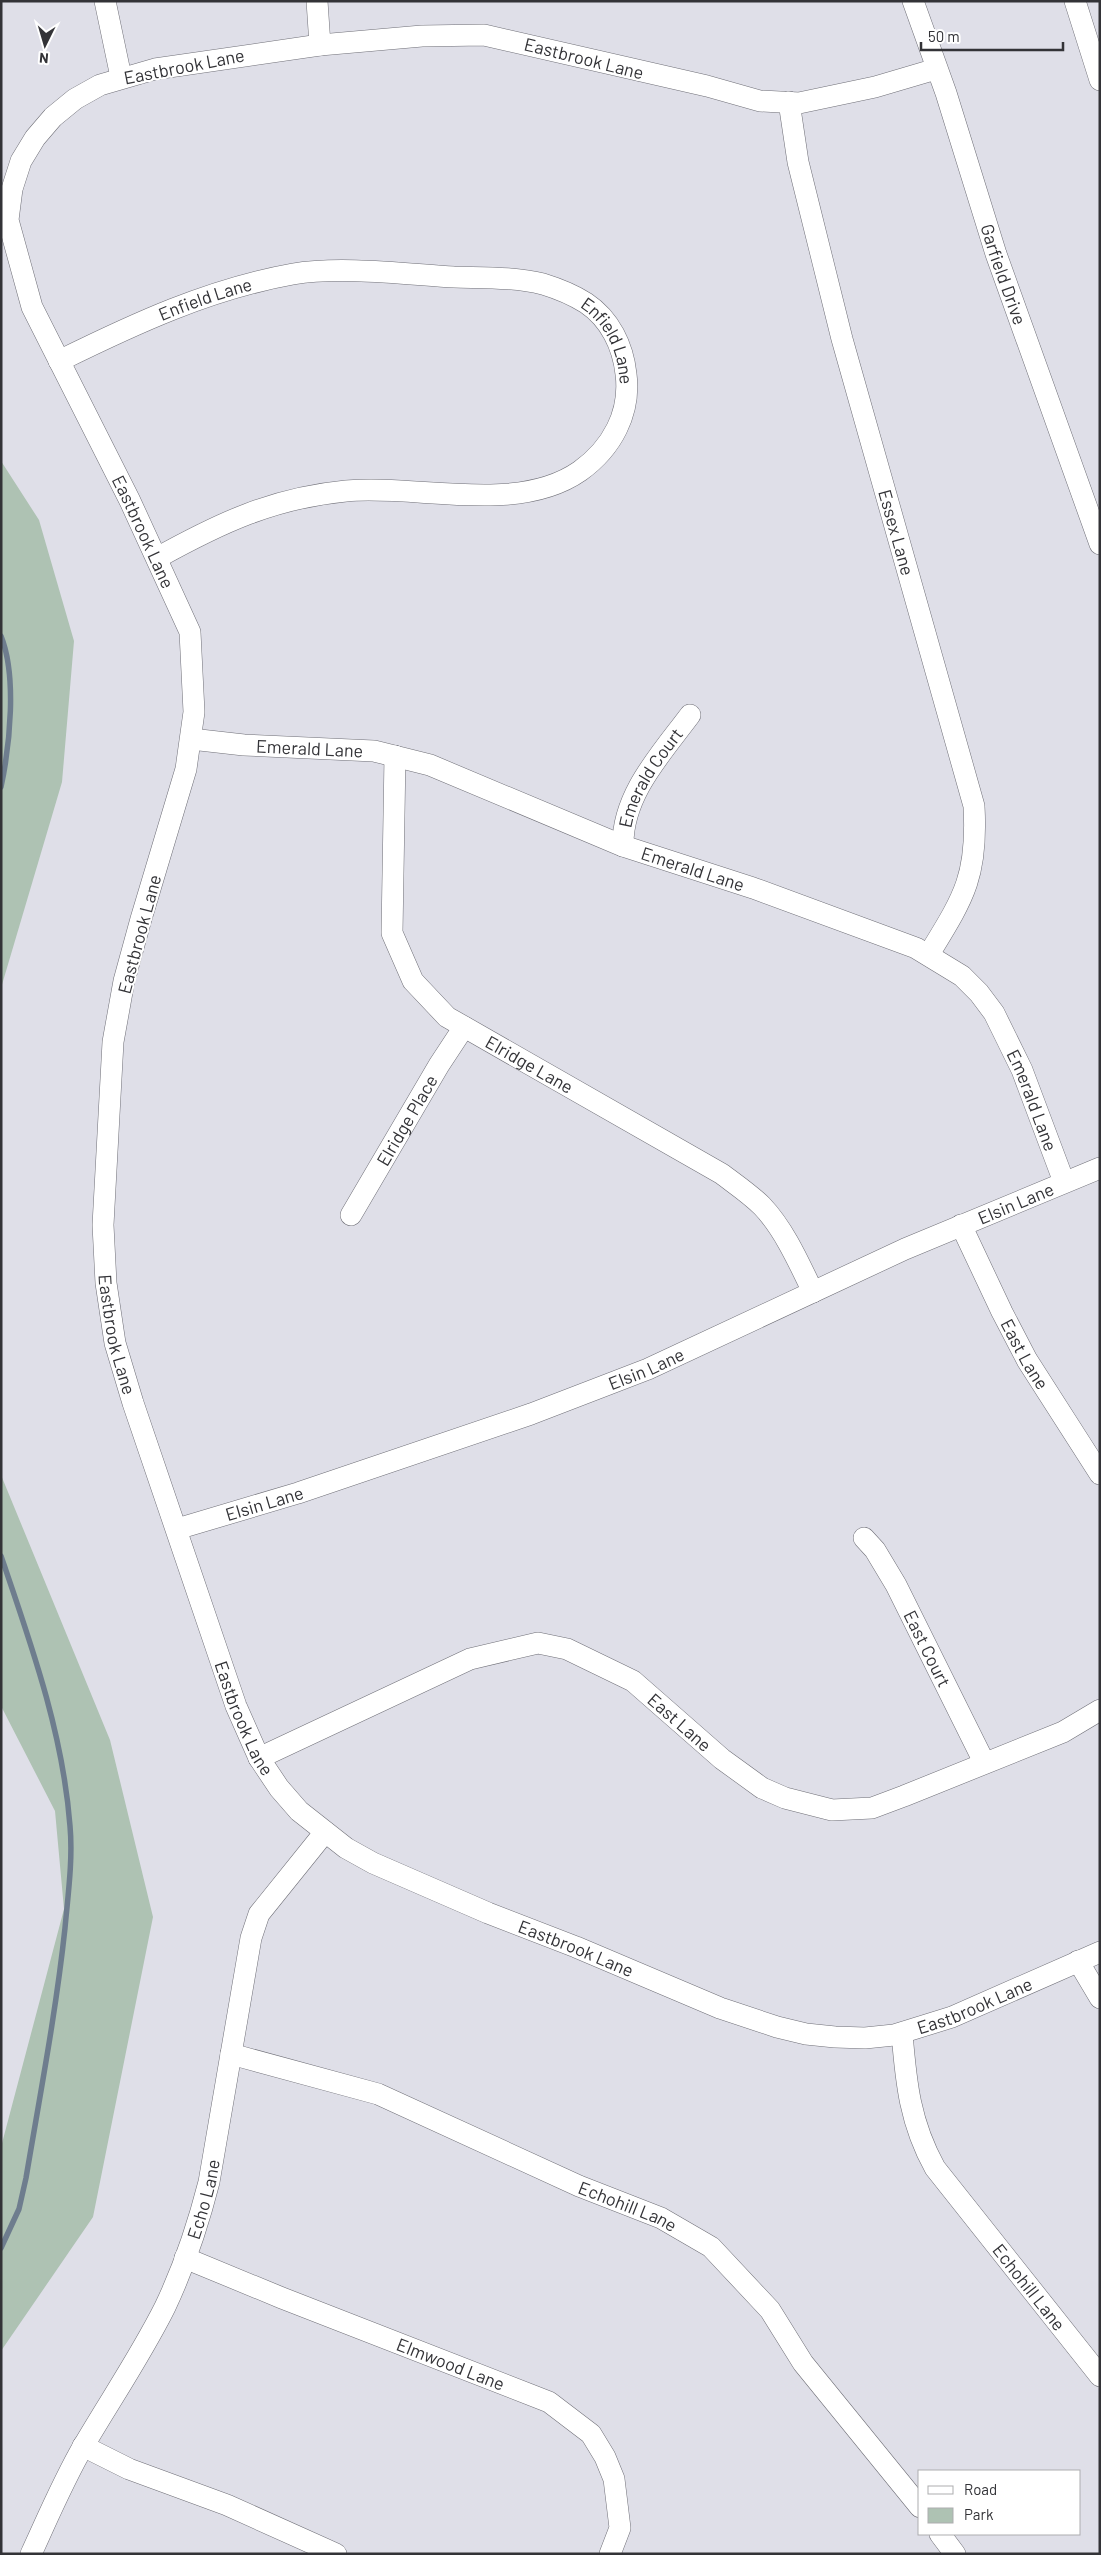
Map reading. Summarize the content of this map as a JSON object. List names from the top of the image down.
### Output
{
  "streets": {
    "street": [
      "Eastbrook Lane",
      "Garfield Drive",
      "Enfield Lane",
      "Essex Lane",
      "Emerald Lane",
      "Emerald Court",
      "Elridge Lane",
      "Elridge Place",
      "Elsin Lane",
      "East Lane",
      "East Court",
      "Echo Lane",
      "Echohill Lane",
      "Elmwood Lane"
    ]
  },
  "crossings": [
    ["Eastbrook Lane", "Garfield Drive"],
    ["Eastbrook Lane", "Enfield Lane"],
    ["Eastbrook Lane", "Essex Lane"],
    ["Eastbrook Lane", "Emerald Lane"],
    ["Eastbrook Lane", "Elsin Lane"],
    ["Eastbrook Lane", "East Lane"],
    ["Eastbrook Lane", "Echo Lane"],
    ["Eastbrook Lane", "Echohill Lane"],
    ["Essex Lane", "Emerald Lane"],
    ["Emerald Lane", "Emerald Court"],
    ["Emerald Lane", "Elridge Lane"],
    ["Emerald Lane", "Elsin Lane"],
    ["Elridge Lane", "Elridge Place"],
    ["Elridge Lane", "Elsin Lane"],
    ["Elsin Lane", "East Lane"],
    ["East Lane", "East Court"],
    ["Echo Lane", "Echohill Lane"],
    ["Echo Lane", "Elmwood Lane"]
  ],
  "legend": ["Road", "Park"],
  "scale_bar": "50 m",
  "north": "bottom"
}
